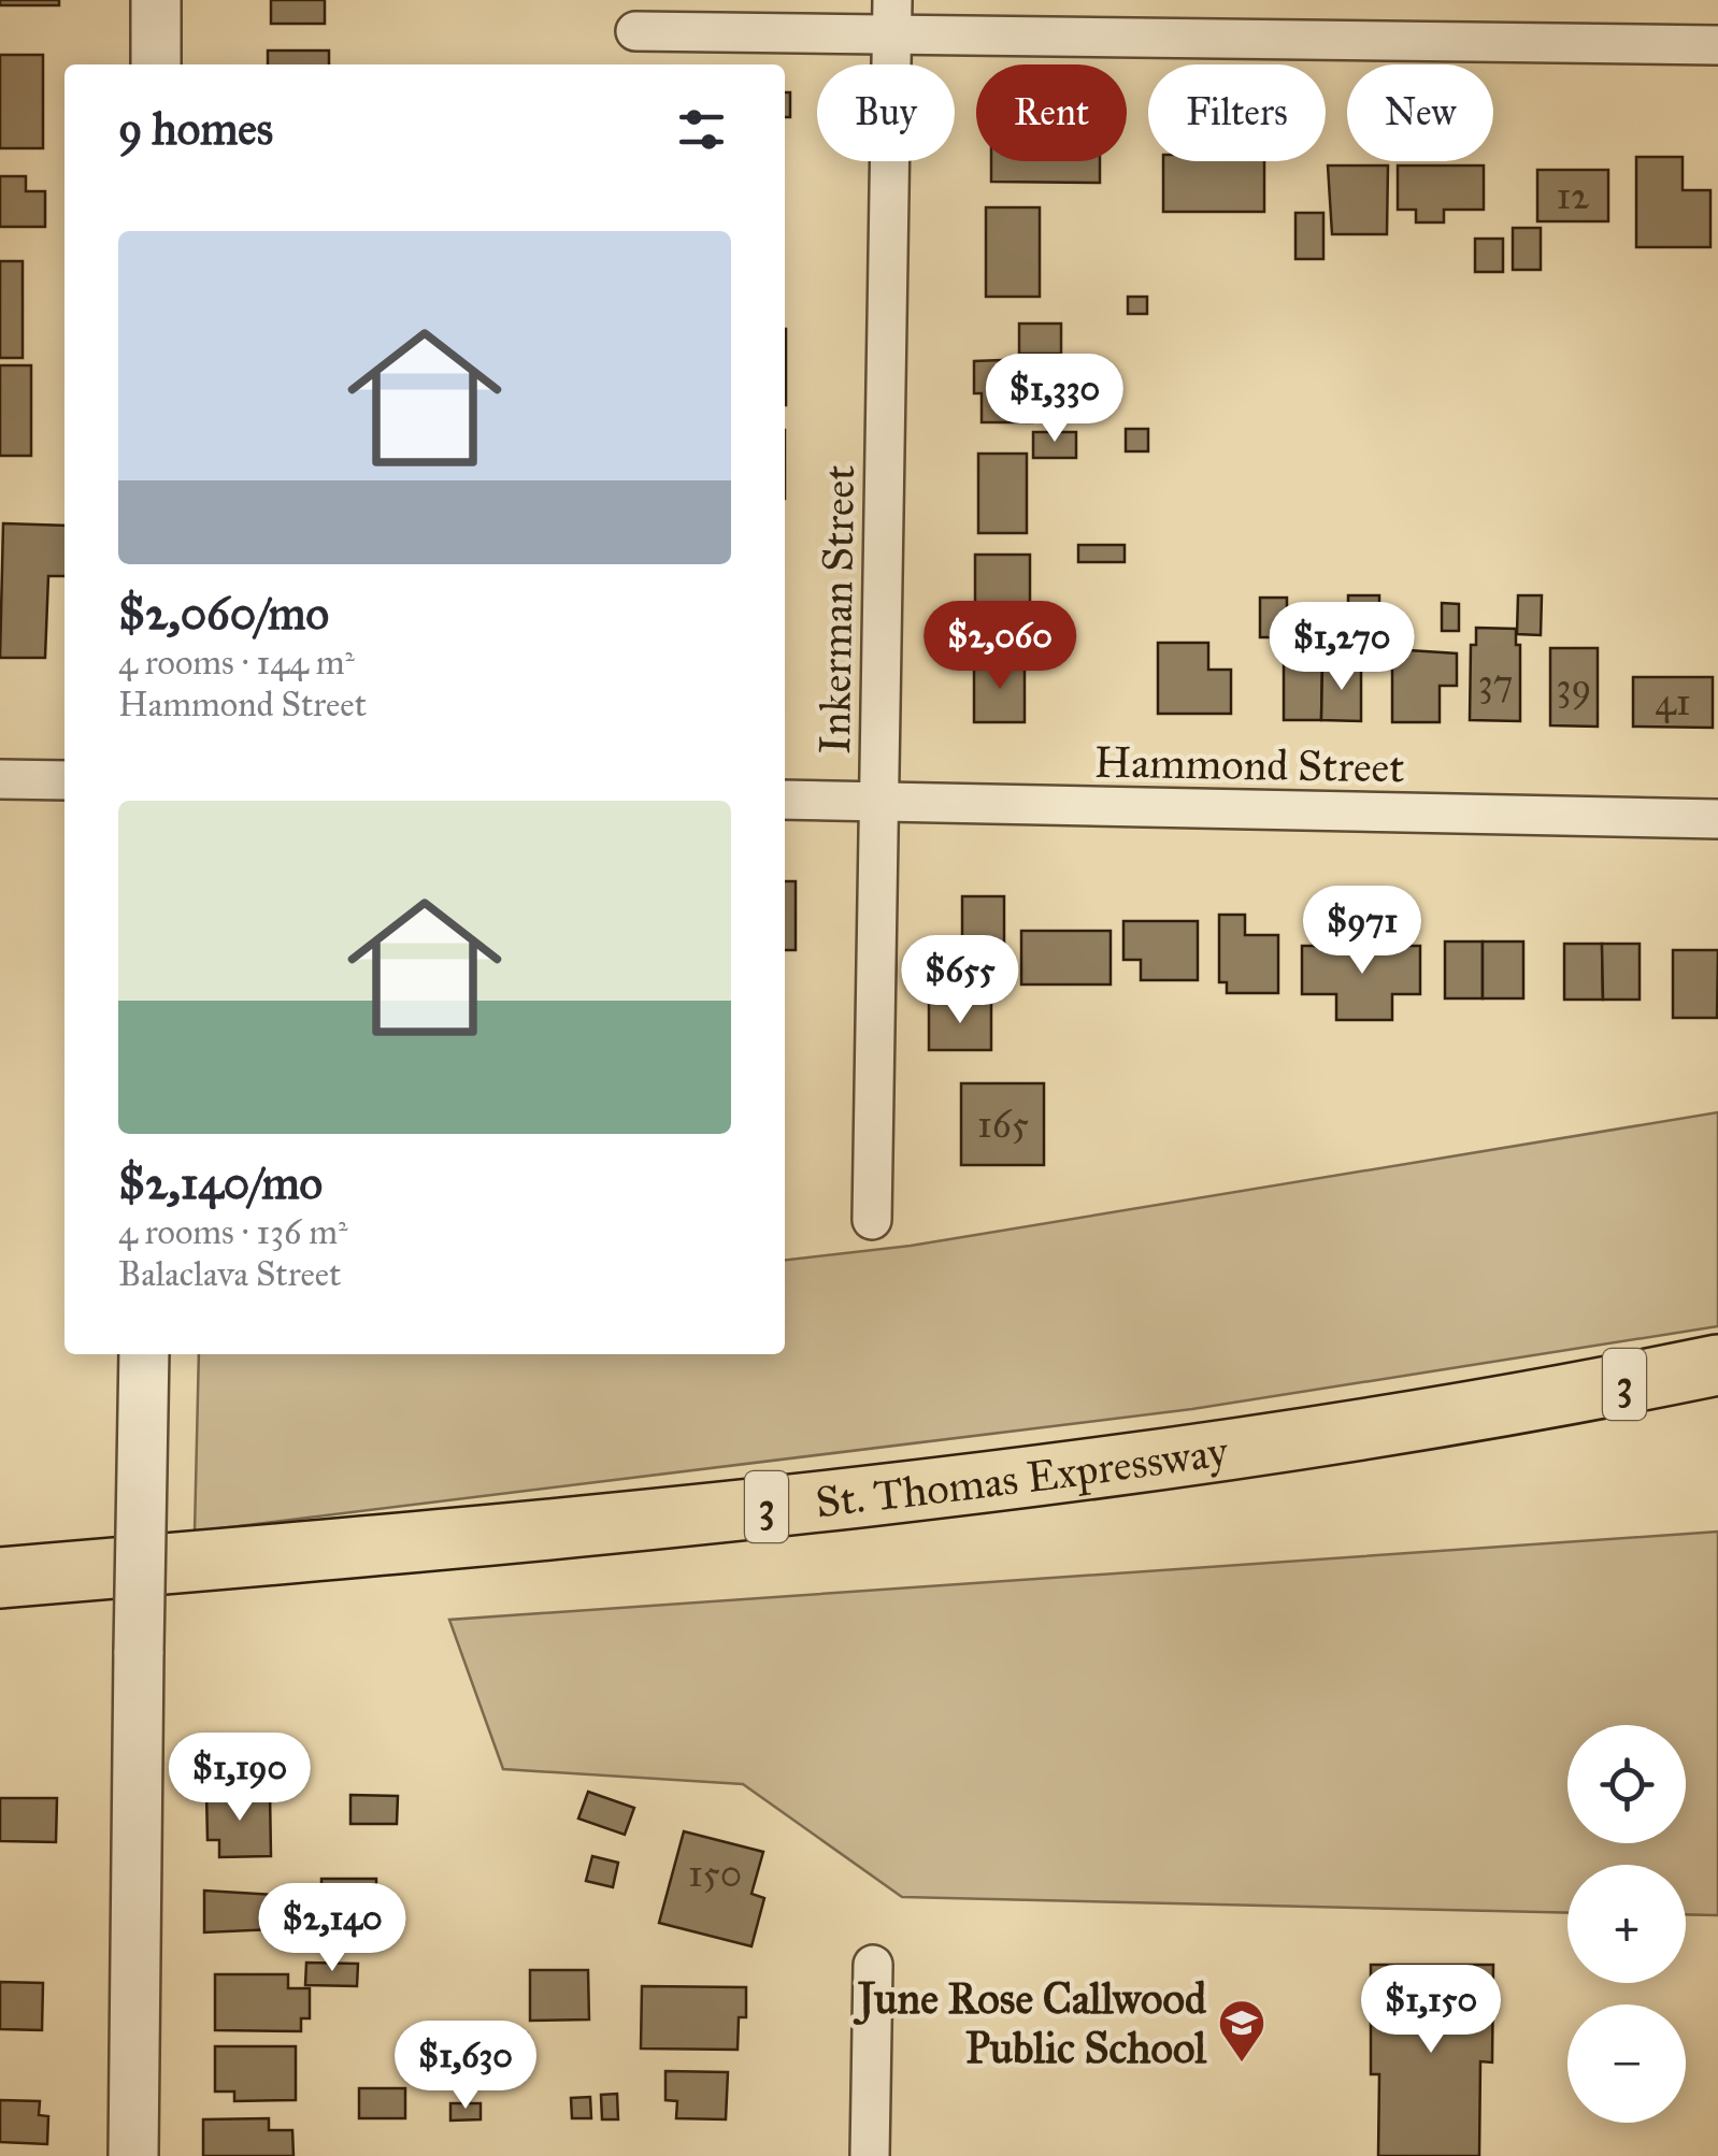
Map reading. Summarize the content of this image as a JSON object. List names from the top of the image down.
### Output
{
  "streets": {
    "highway": ["3", "St. Thomas Expressway"],
    "street": ["Inkerman Street", "Hammond Street"]
  },
  "crossings": [
    ["Inkerman Street", "Hammond Street"]
  ],
  "places": {
    "school or university": ["June Rose Callwood Public School"]
  },
  "house_numbers": [
    "12",
    "37",
    "39",
    "41",
    "165",
    "150"
  ],
  "page": {
    "chip": [
      "Buy",
      "Rent",
      "Filters",
      "New"
    ],
    "heading": "9 homes",
    "list": [
      {
        "name": "$2,060/mo",
        "note": "4 rooms · 144 m² · Hammond Street"
      },
      {
        "name": "$2,140/mo",
        "note": "4 rooms · 136 m² · Balaclava Street"
      }
    ],
    "price": [
      "$1,330",
      "$2,060",
      "$1,270",
      "$971",
      "$655",
      "$1,190",
      "$2,140",
      "$1,150",
      "$1,630"
    ],
    "map_buttons": ["+", "−"]
  }
}
